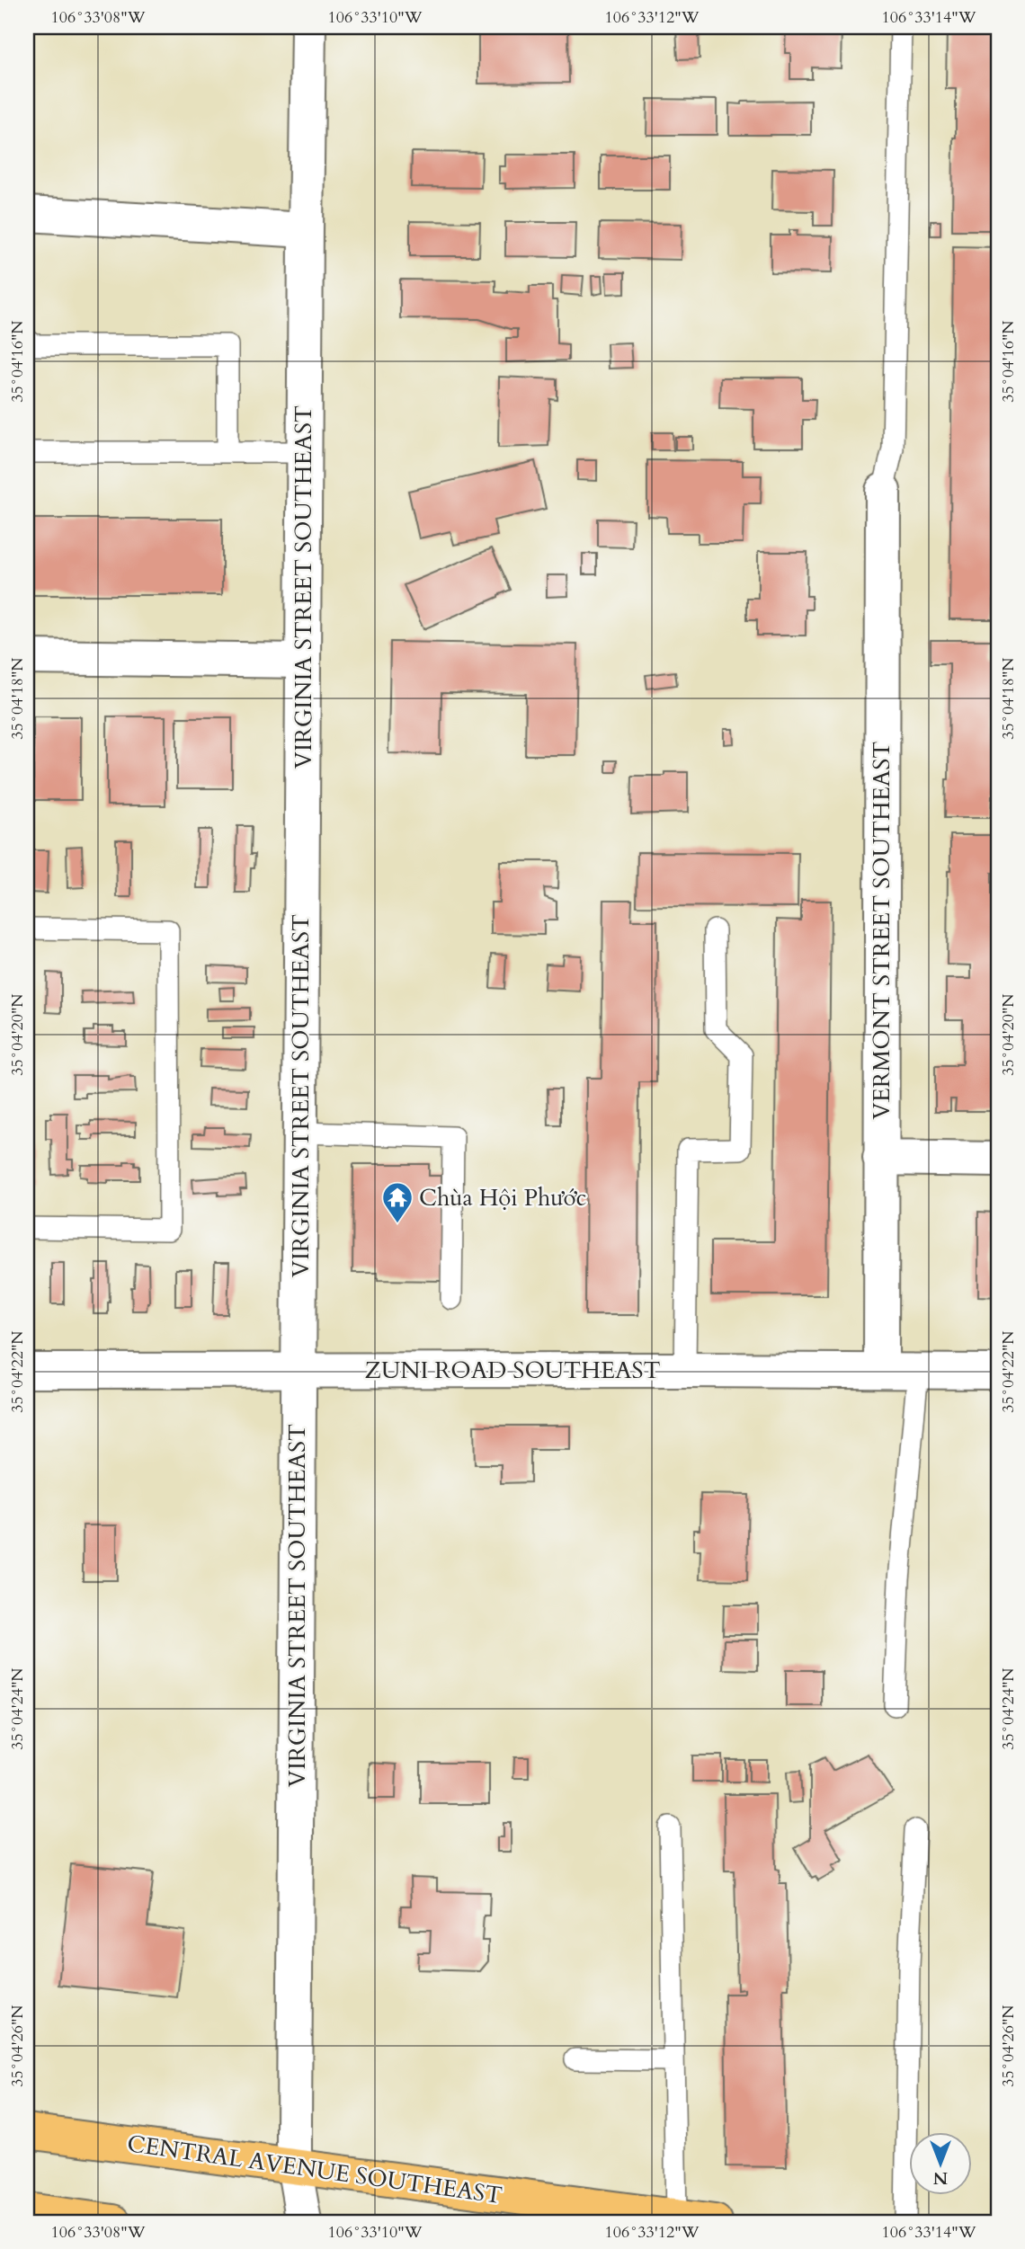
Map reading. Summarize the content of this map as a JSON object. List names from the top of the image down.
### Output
{
  "streets": {
    "main road": ["CENTRAL AVENUE SOUTHEAST"],
    "street": ["VIRGINIA STREET SOUTHEAST", "VERMONT STREET SOUTHEAST", "ZUNI ROAD SOUTHEAST"]
  },
  "crossings": [
    ["VIRGINIA STREET SOUTHEAST", "ZUNI ROAD SOUTHEAST"],
    ["VIRGINIA STREET SOUTHEAST", "CENTRAL AVENUE SOUTHEAST"],
    ["VERMONT STREET SOUTHEAST", "ZUNI ROAD SOUTHEAST"]
  ],
  "places": {
    "temple": ["Chùa Hội Phước"]
  },
  "north": "bottom",
  "coordinates": [
    "106°33'08\"W",
    "106°33'10\"W",
    "106°33'12\"W",
    "106°33'14\"W",
    "35°04'16\"N",
    "35°04'18\"N",
    "35°04'20\"N",
    "35°04'22\"N",
    "35°04'24\"N",
    "35°04'26\"N"
  ]
}
